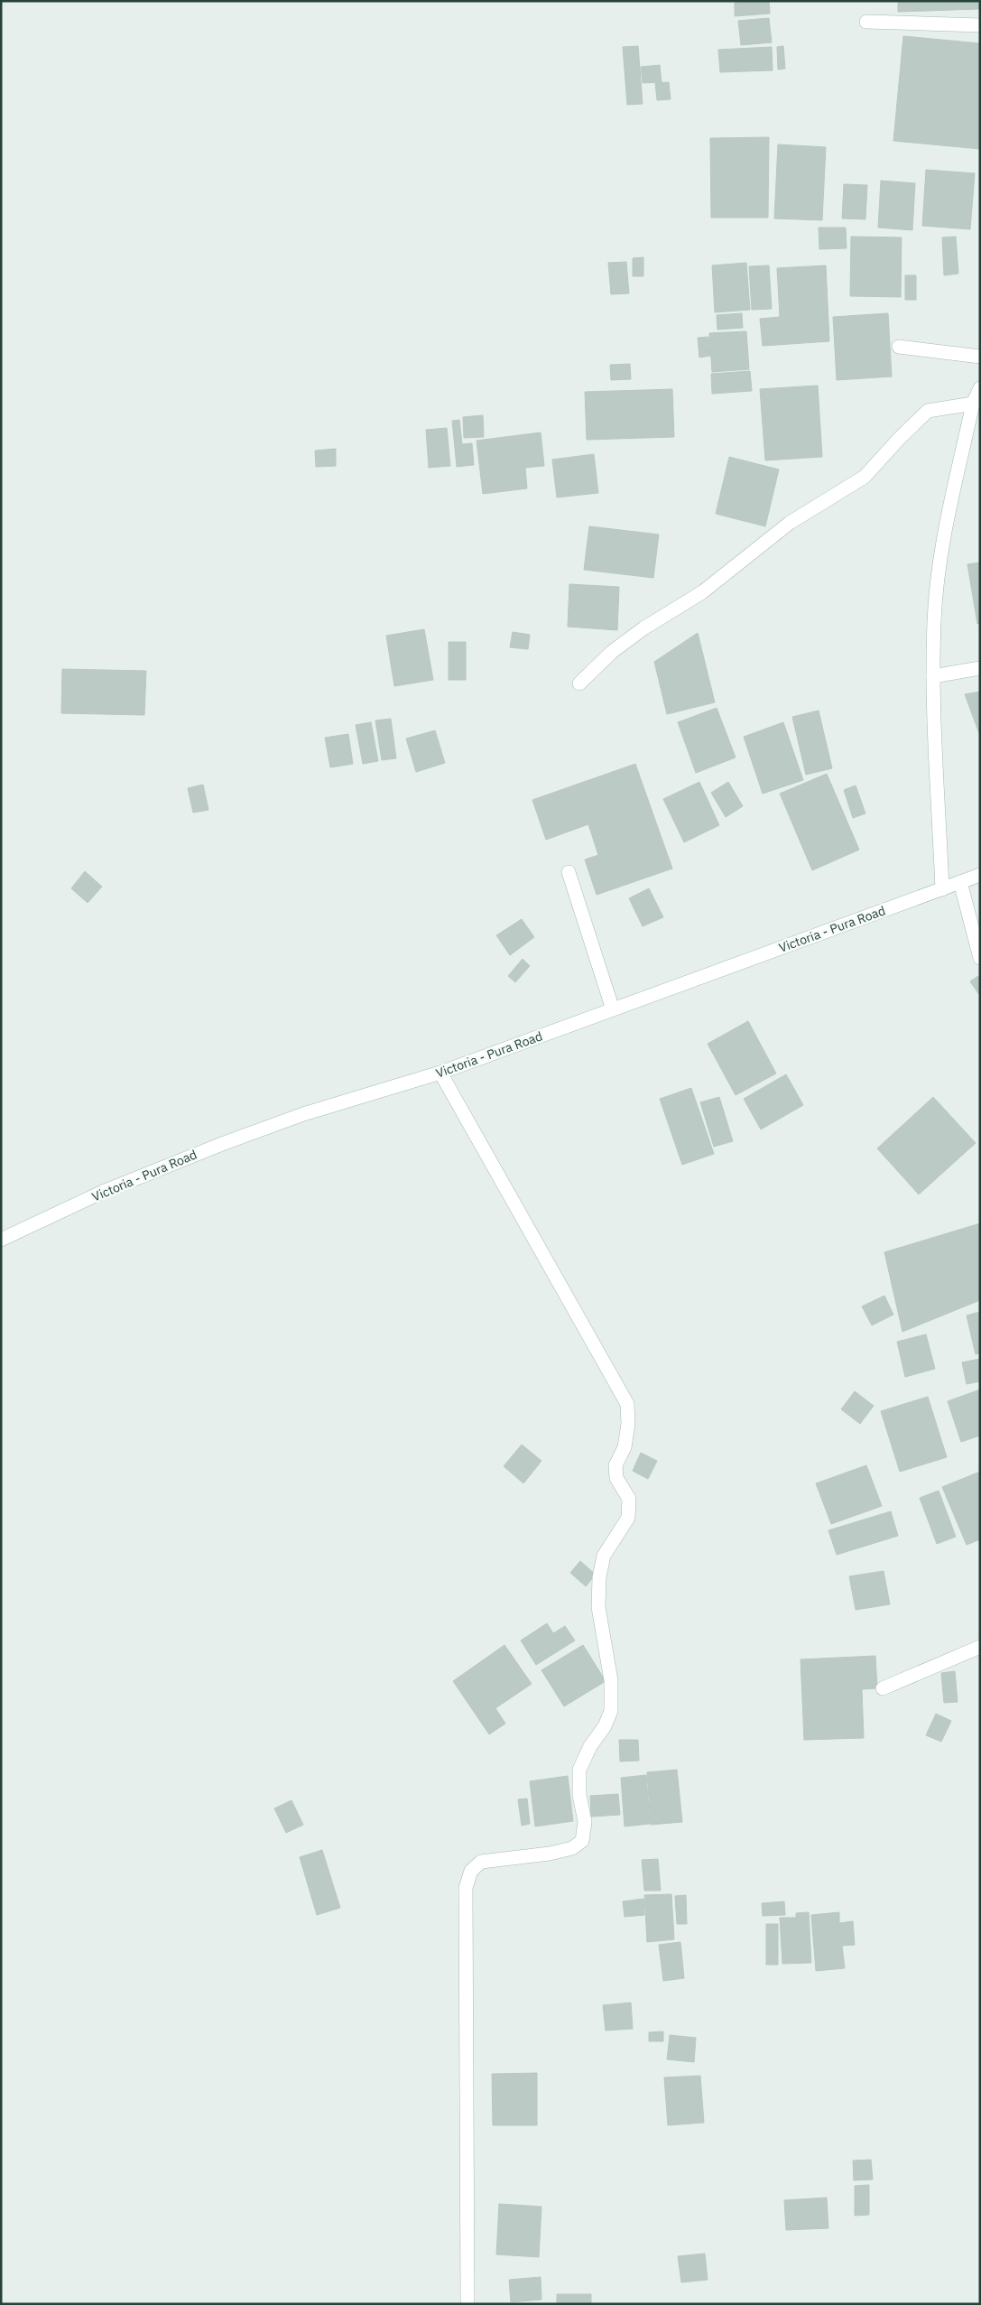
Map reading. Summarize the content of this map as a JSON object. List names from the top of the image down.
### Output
{
  "streets": {
    "street": ["Victoria - Pura Road"]
  }
}
